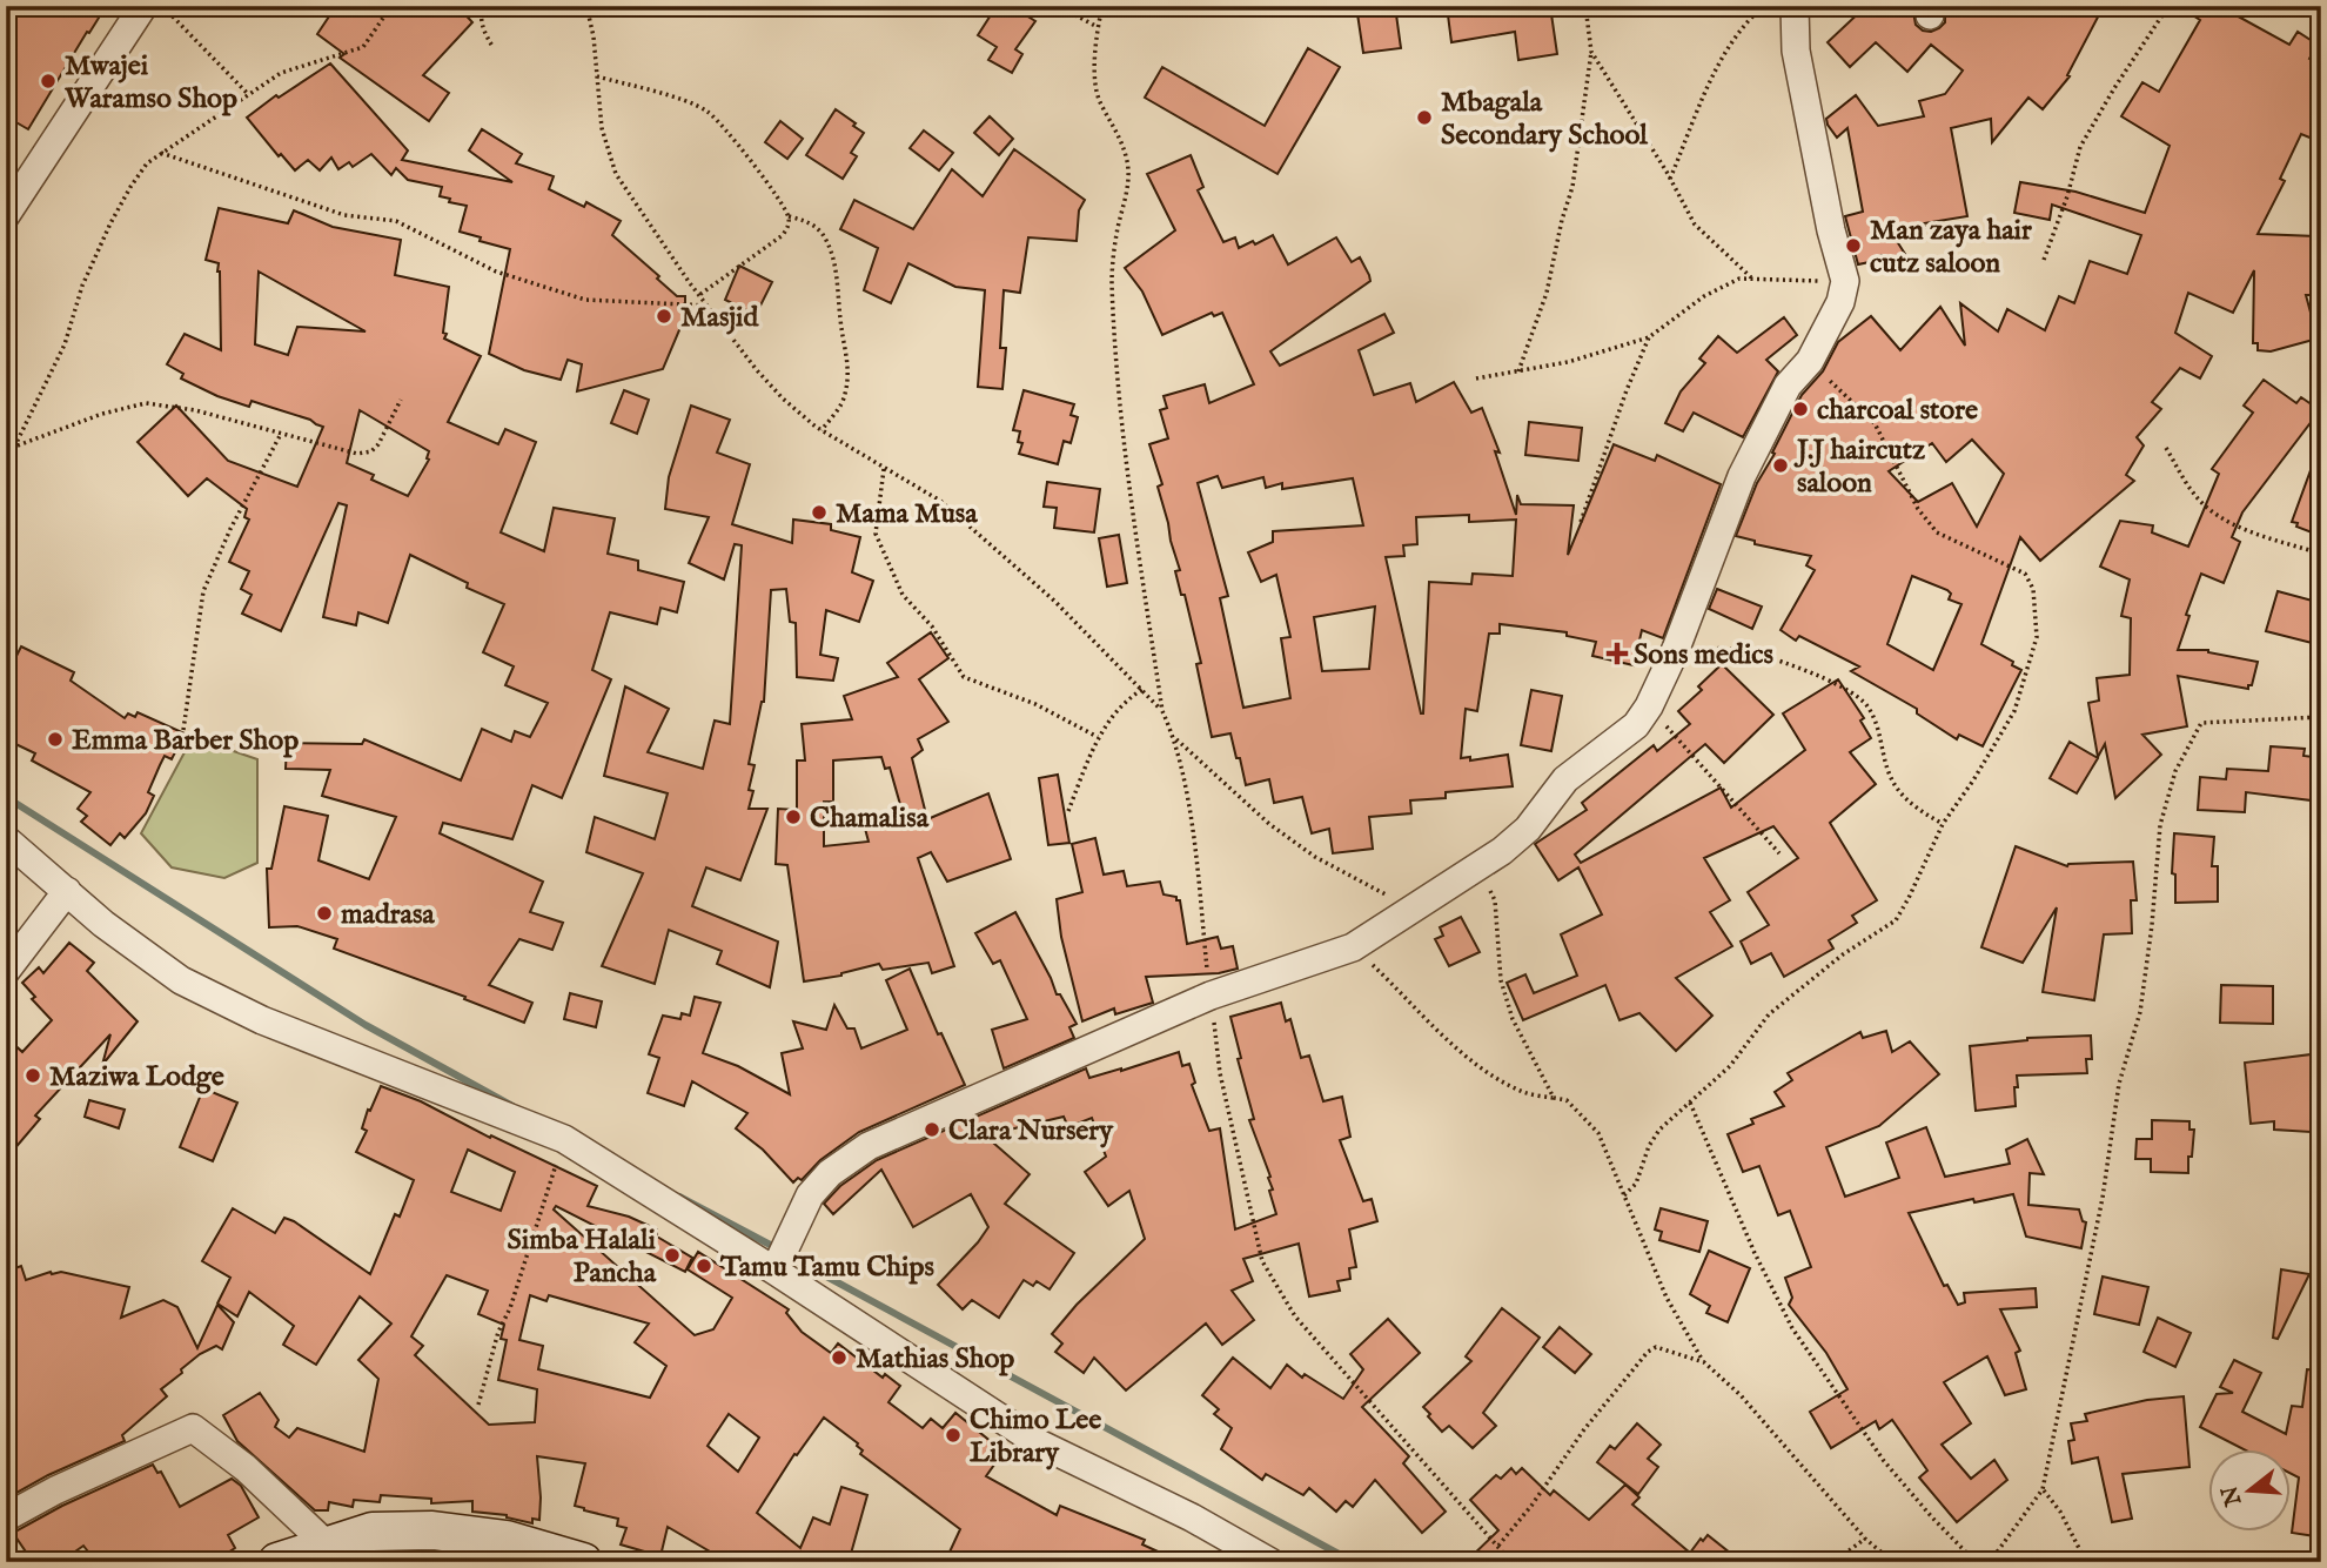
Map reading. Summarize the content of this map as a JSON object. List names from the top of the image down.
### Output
{
  "places": {
    "other": [
      "Mwajei Waramso Shop",
      "Mbagala Secondary School",
      "Man zaya hair cutz saloon",
      "Masjid",
      "charcoal store",
      "J.J haircutz saloon",
      "Mama Musa",
      "Emma Barber Shop",
      "Chamalisa",
      "madrasa",
      "Maziwa Lodge",
      "Clara Nursery",
      "Simba Halali Pancha",
      "Tamu Tamu Chips",
      "Mathias Shop",
      "Chimo Lee Library"
    ],
    "health": ["Sons medics"]
  },
  "north": "left"
}
